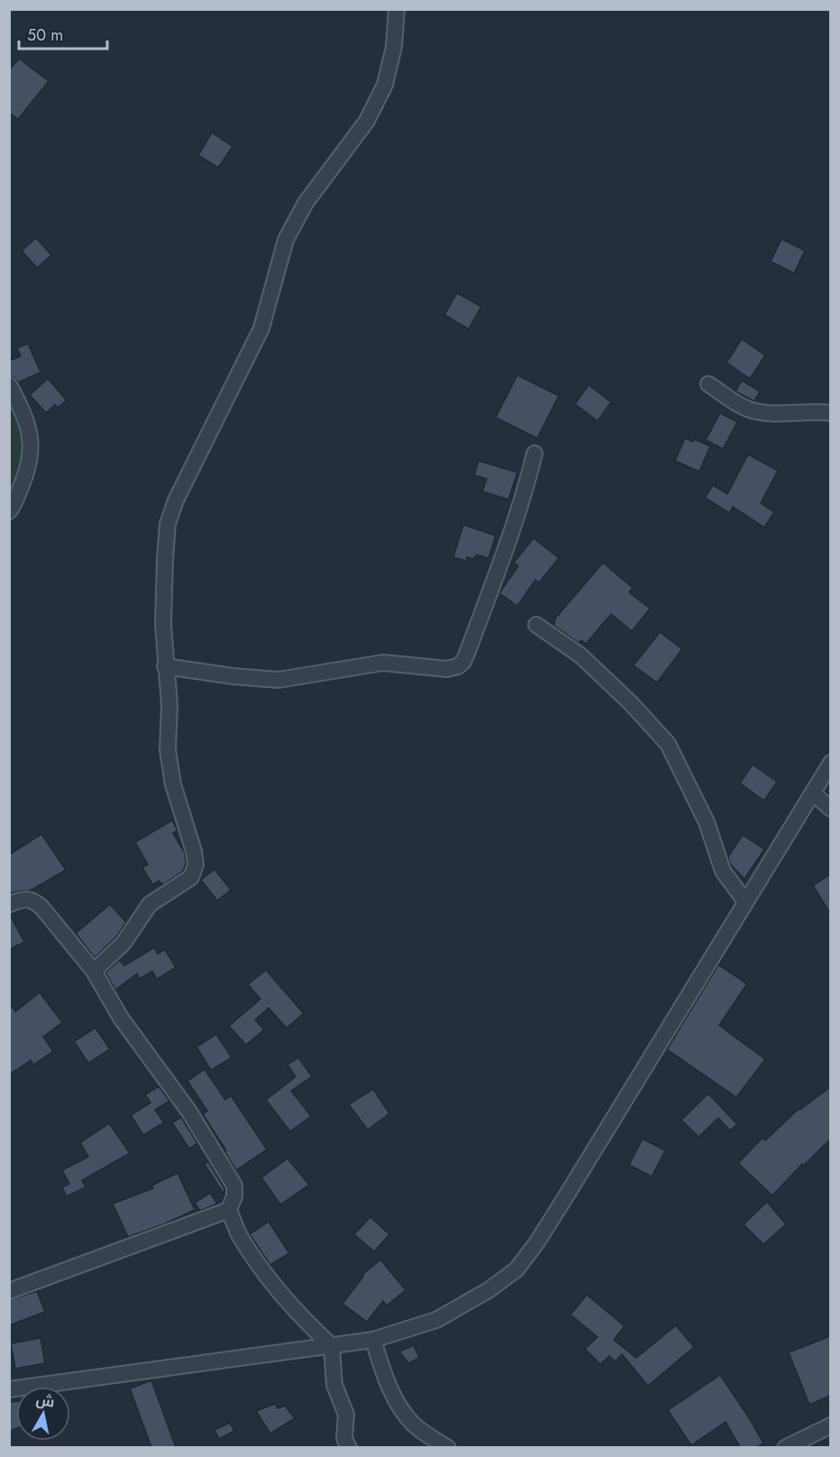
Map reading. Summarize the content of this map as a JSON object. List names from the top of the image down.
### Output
{
  "scale_bar": "50 m",
  "north": "top"
}
